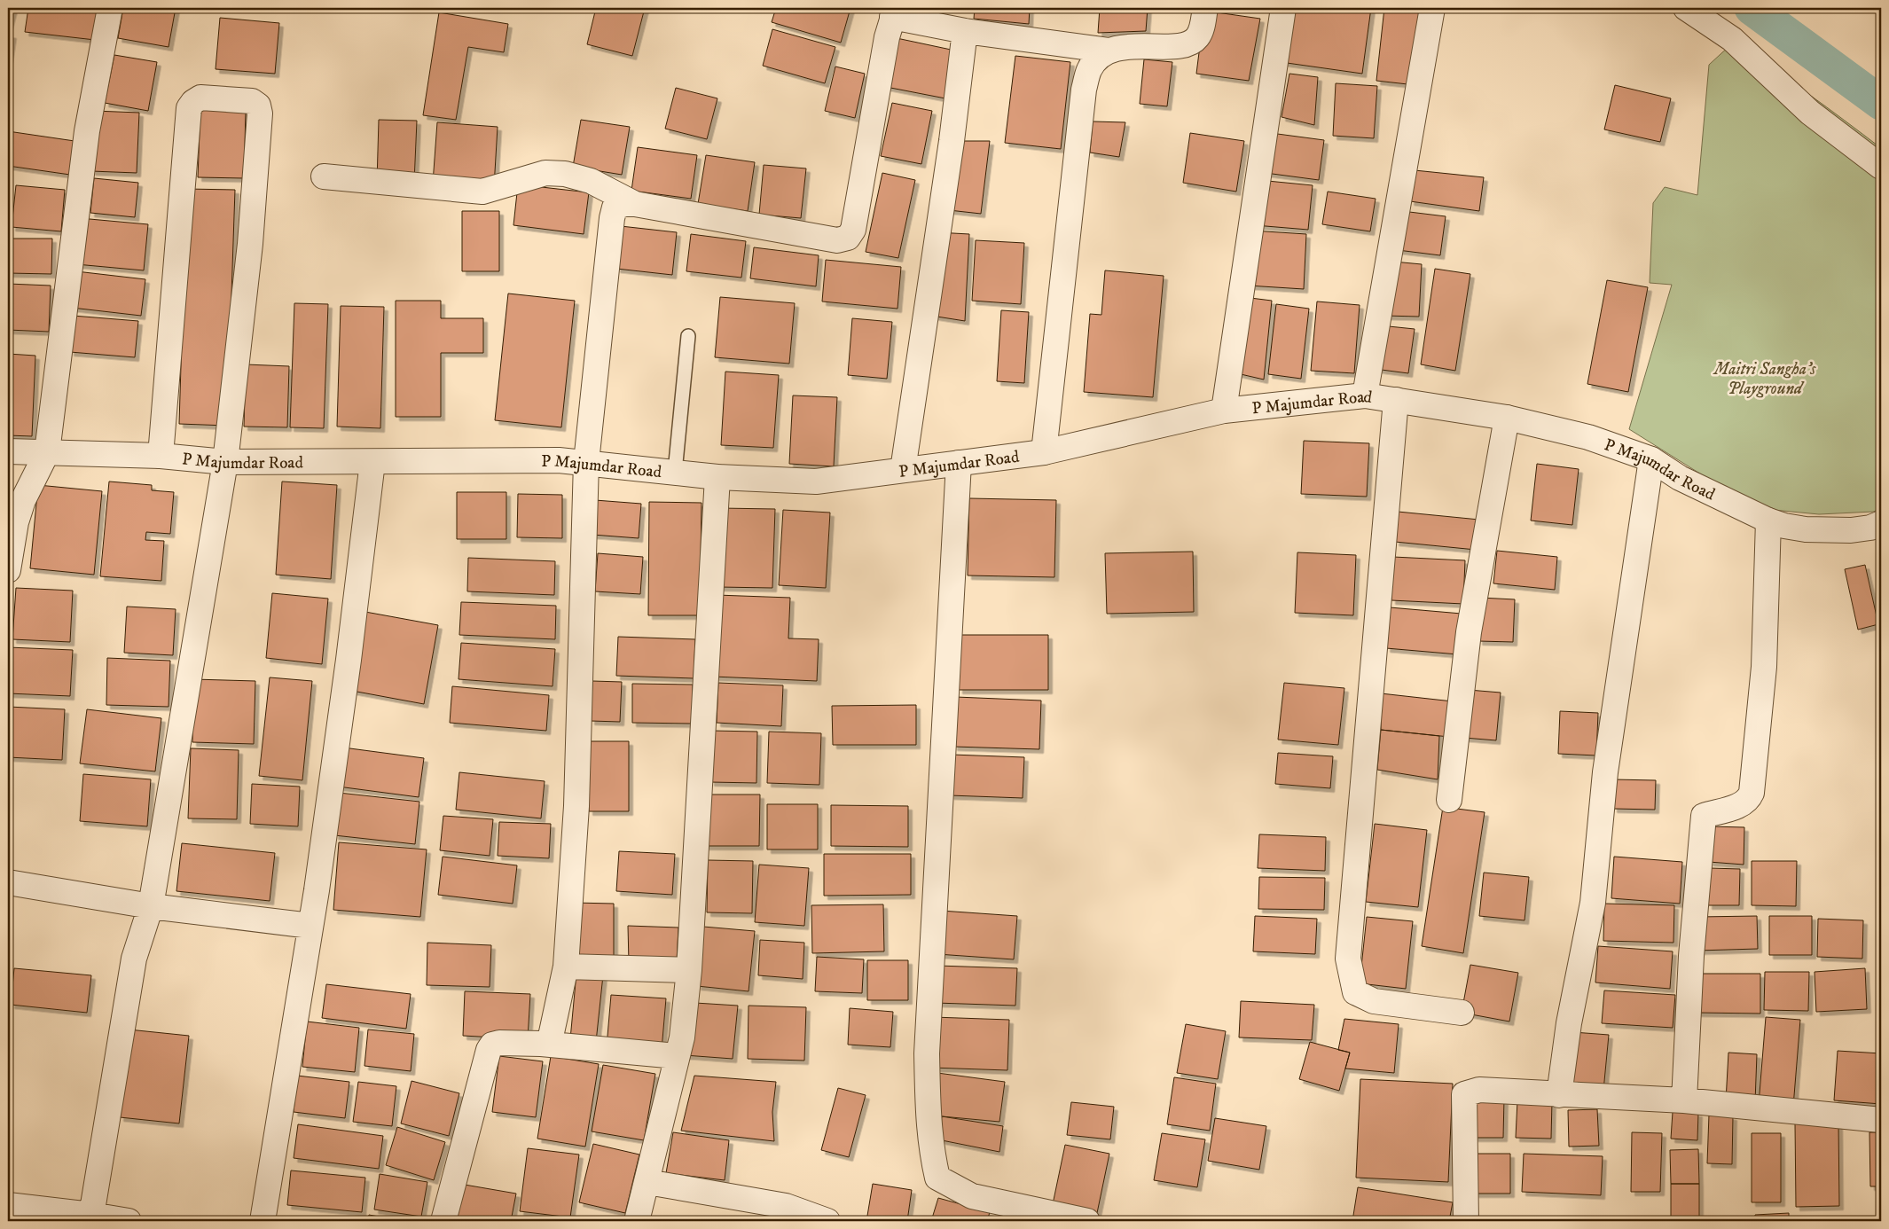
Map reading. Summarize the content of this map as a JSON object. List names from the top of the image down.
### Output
{
  "streets": {
    "street": ["P Majumdar Road"]
  },
  "parks": ["Maitri Sangha's Playground"]
}
